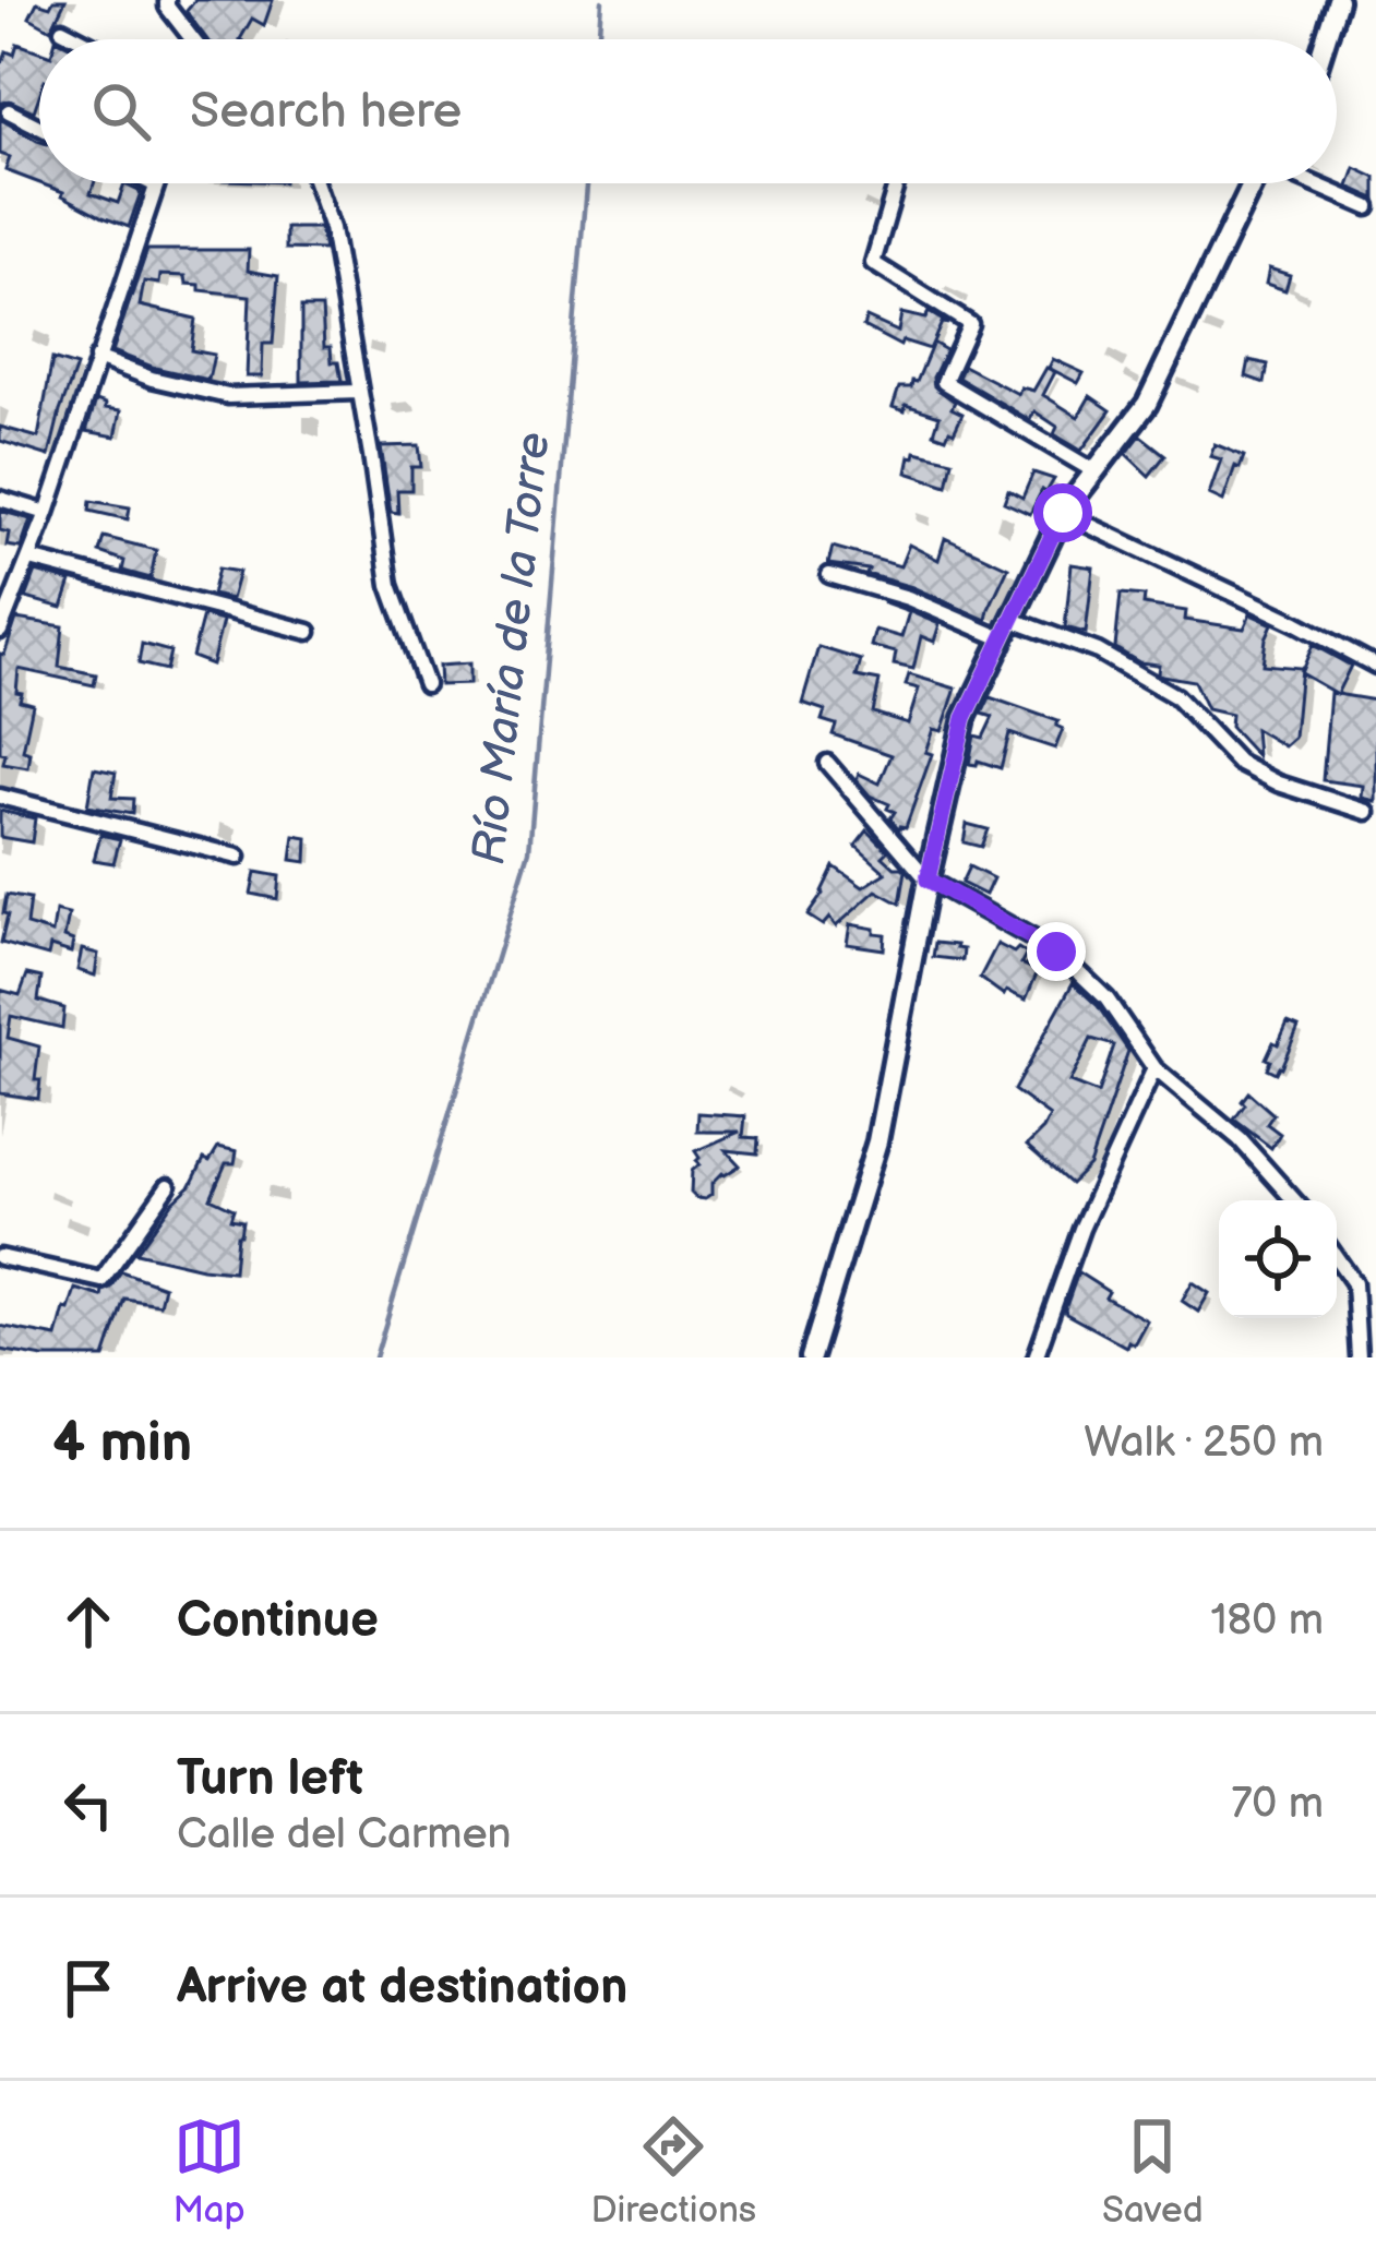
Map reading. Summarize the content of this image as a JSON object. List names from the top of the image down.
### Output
{
  "water": ["Río María de la Torre"],
  "page": {
    "search": "Search here",
    "heading": ["4 min", "Walk · 250 m"],
    "list": [
      ["Continue", "180 m"],
      ["Turn left", "Calle del Carmen", "70 m"],
      "Arrive at destination"
    ],
    "nav": ["Map", "Directions", "Saved"]
  }
}
